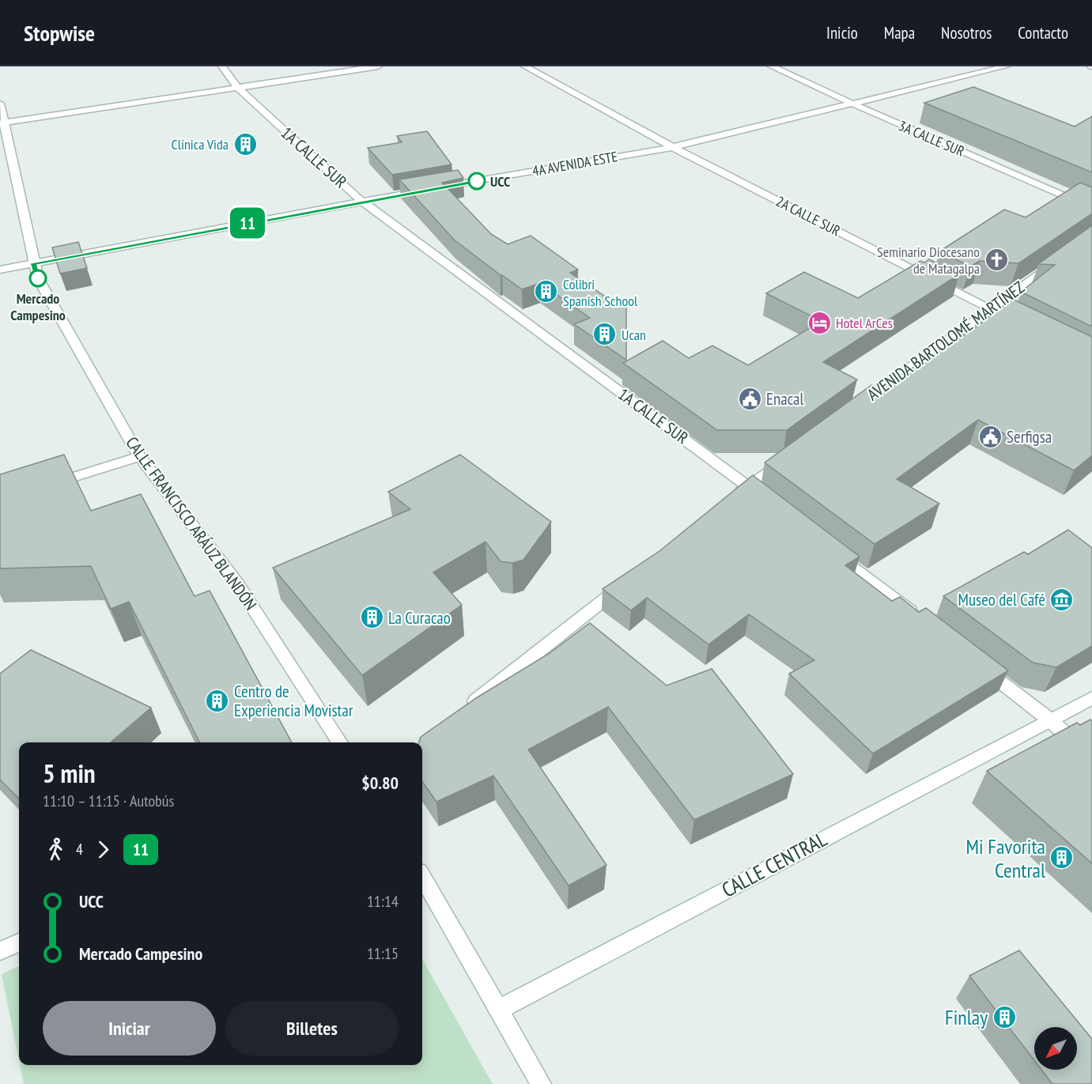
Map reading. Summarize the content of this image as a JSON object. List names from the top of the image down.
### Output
{
  "streets": {
    "street": [
      "3A CALLE SUR",
      "1A CALLE SUR",
      "4A AVENIDA ESTE",
      "2A CALLE SUR",
      "AVENIDA BARTOLOMÉ MARTÍNEZ",
      "CALLE FRANCISCO ARÁUZ BLANDÓN",
      "CALLE CENTRAL"
    ]
  },
  "crossings": [
    ["3A CALLE SUR", "4A AVENIDA ESTE"],
    ["1A CALLE SUR", "4A AVENIDA ESTE"],
    ["4A AVENIDA ESTE", "2A CALLE SUR"],
    ["4A AVENIDA ESTE", "CALLE FRANCISCO ARÁUZ BLANDÓN"],
    ["2A CALLE SUR", "AVENIDA BARTOLOMÉ MARTÍNEZ"]
  ],
  "places": {
    "building": [
      "Clínica Vida",
      "Colibri Spanish School",
      "Ucan",
      "La Curacao",
      "Centro de Experiencia Movistar",
      "Mi Favorita Central",
      "Finlay"
    ],
    "other": ["UCC", "Mercado Campesino"],
    "church": ["Seminario Diocesano de Matagalpa"],
    "hotel": ["Hotel ArCes"],
    "public building": ["Enacal", "Serfigsa"],
    "museum": ["Museo del Café"]
  },
  "lines": ["bus line 11"],
  "north": "bottom left",
  "page": {
    "header": "Stopwise",
    "nav": [
      "Inicio",
      "Mapa",
      "Nosotros",
      "Contacto"
    ],
    "on_map": "11",
    "heading": ["5 min", "11:10 – 11:15 · Autobús", "$0.80"],
    "legs": ["4", "11"],
    "list": [
      {
        "name": "UCC",
        "value": "11:14"
      },
      {
        "name": "Mercado Campesino",
        "value": "11:15"
      }
    ],
    "buttons": ["Iniciar", "Billetes"]
  }
}
